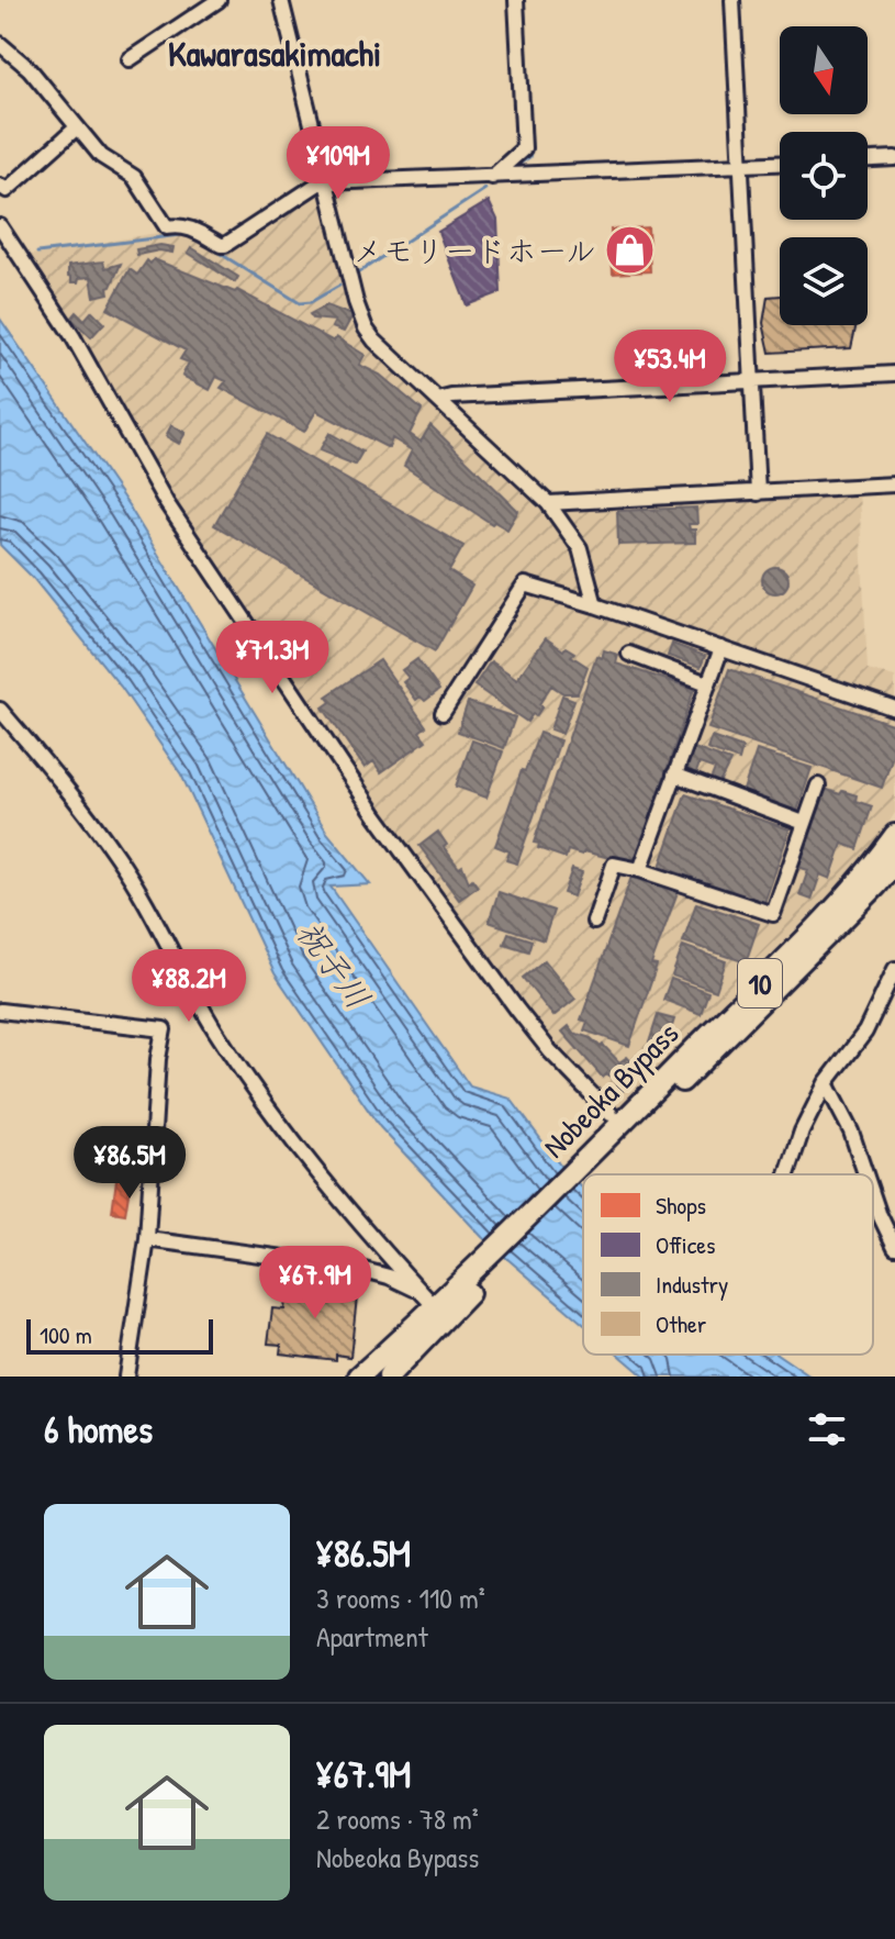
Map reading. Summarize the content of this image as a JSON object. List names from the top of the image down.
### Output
{
  "streets": {
    "highway": ["10", "Nobeoka Bypass"]
  },
  "districts": ["Kawarasakimachi"],
  "water": ["祝子川"],
  "places": {
    "shop": ["メモリードホール"]
  },
  "legend": [
    "Shops",
    "Offices",
    "Industry",
    "Other"
  ],
  "scale_bar": "100 m",
  "north": "bottom",
  "page": {
    "price": [
      "¥109M",
      "¥53.4M",
      "¥71.3M",
      "¥88.2M",
      "¥86.5M",
      "¥67.9M"
    ],
    "scale": "100 m",
    "heading": "6 homes",
    "list": [
      {
        "name": "¥86.5M",
        "note": "3 rooms · 110 m² · Apartment"
      },
      {
        "name": "¥67.9M",
        "note": "2 rooms · 78 m² · Nobeoka Bypass"
      }
    ]
  }
}
